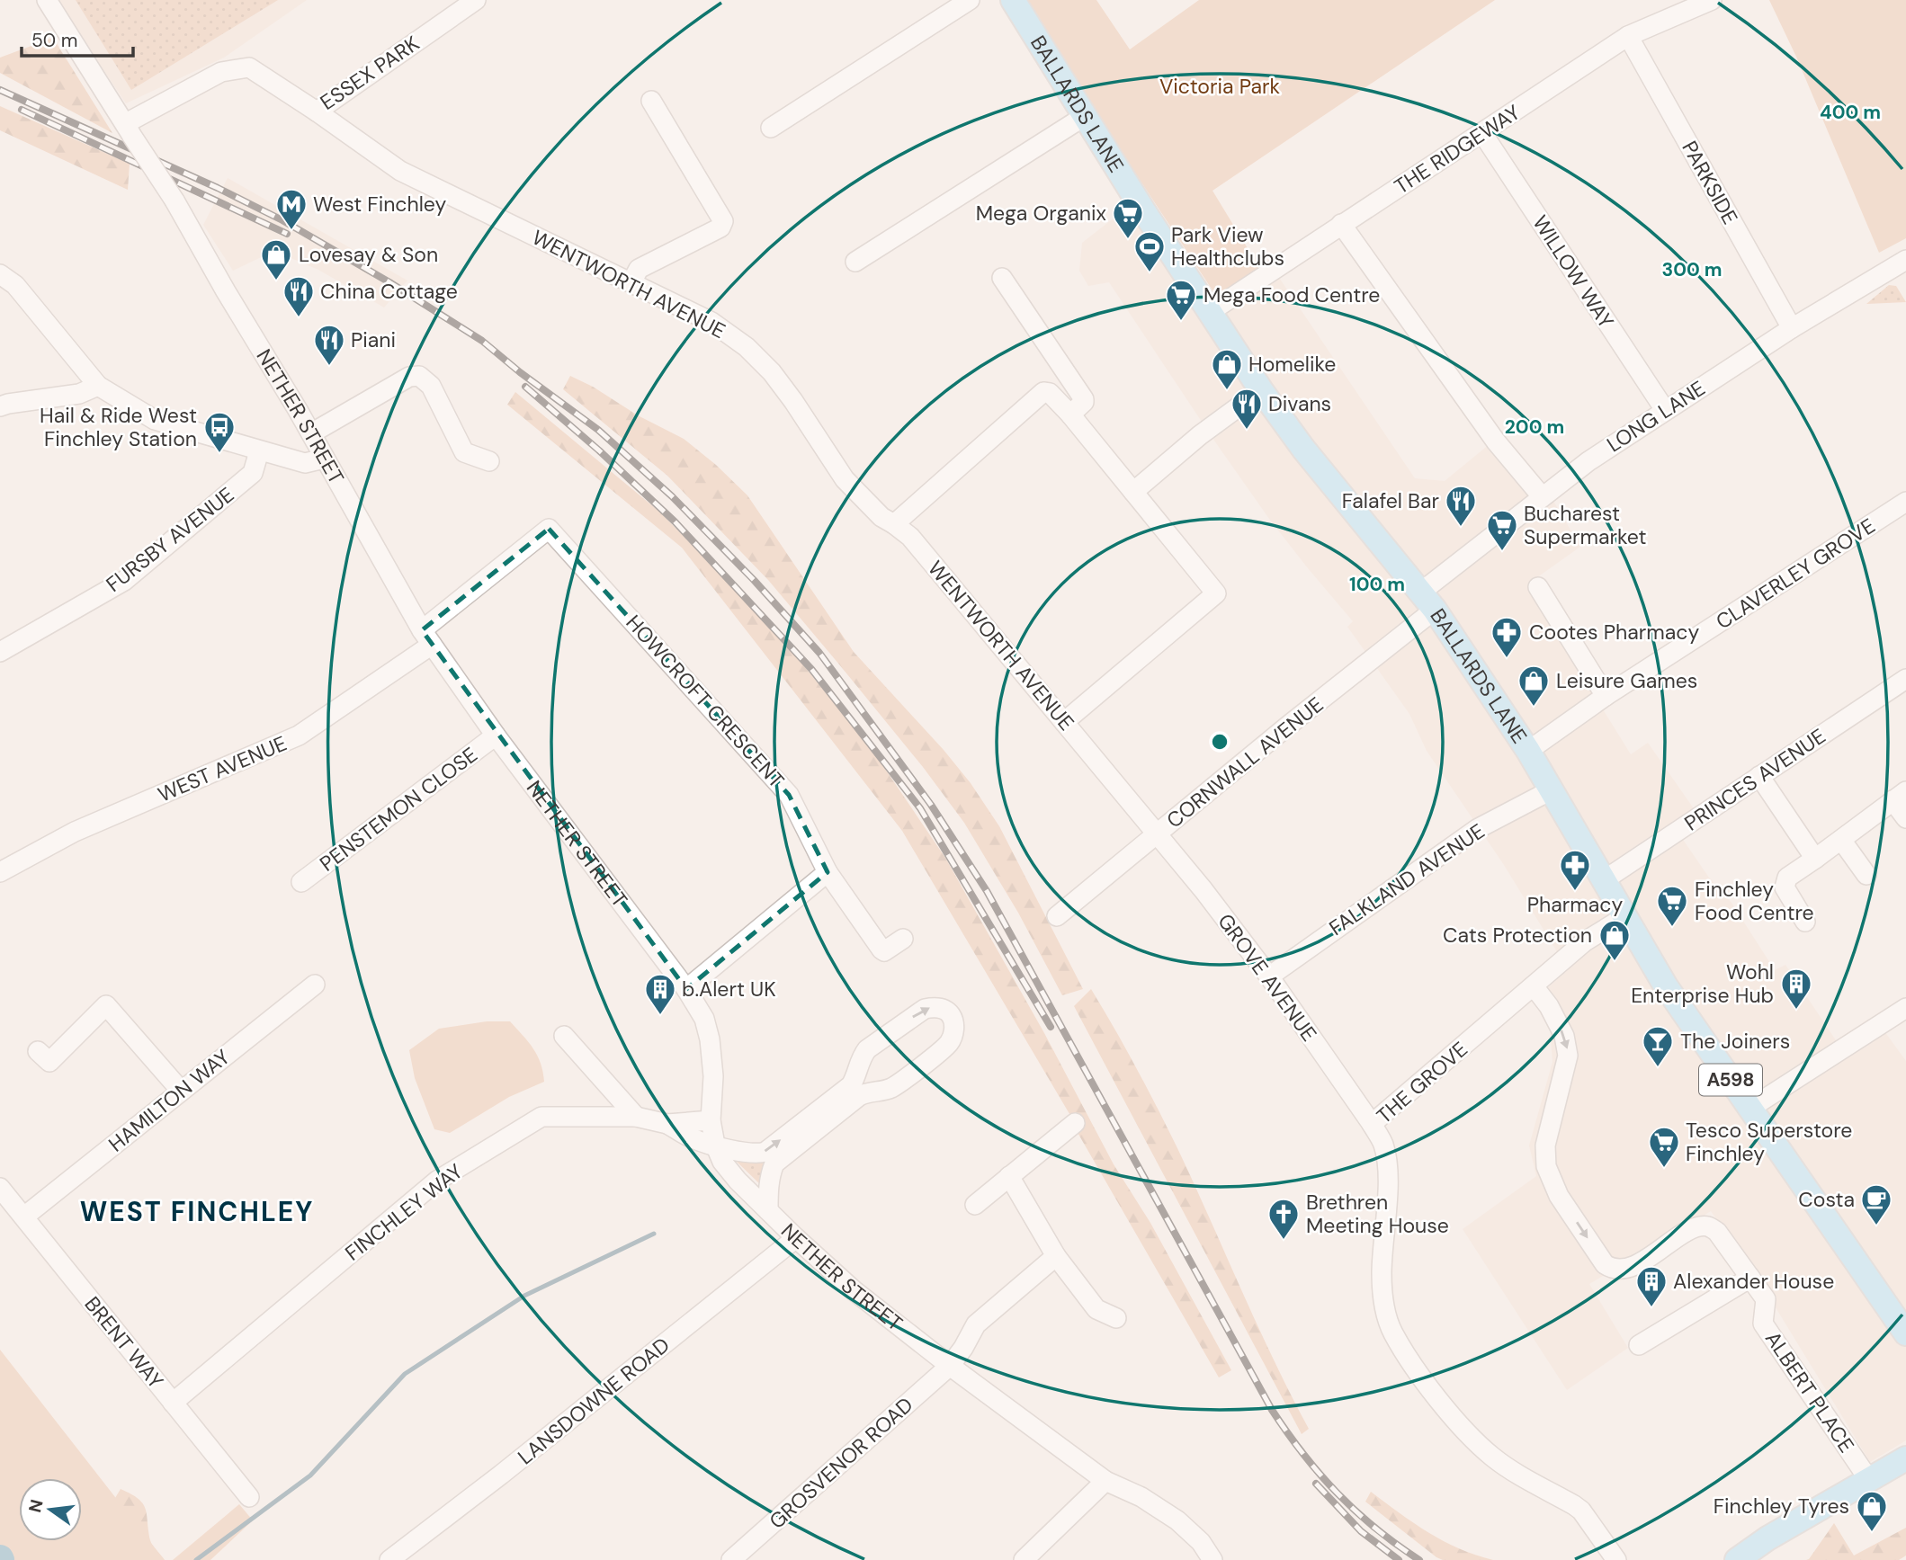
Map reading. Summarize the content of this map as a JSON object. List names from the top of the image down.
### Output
{
  "streets": {
    "main road": ["BALLARDS LANE", "A598"],
    "street": [
      "ESSEX PARK",
      "THE RIDGEWAY",
      "PARKSIDE",
      "WILLOW WAY",
      "WENTWORTH AVENUE",
      "LONG LANE",
      "NETHER STREET",
      "FURSBY AVENUE",
      "CLAVERLEY GROVE",
      "HOWCROFT CRESCENT",
      "CORNWALL AVENUE",
      "WEST AVENUE",
      "PRINCES AVENUE",
      "PENSTEMON CLOSE",
      "FALKLAND AVENUE",
      "GROVE AVENUE",
      "THE GROVE",
      "HAMILTON WAY",
      "FINCHLEY WAY",
      "BRENT WAY",
      "ALBERT PLACE",
      "LANSDOWNE ROAD",
      "GROSVENOR ROAD"
    ]
  },
  "crossings": [
    ["ESSEX PARK", "WENTWORTH AVENUE"],
    ["ESSEX PARK", "NETHER STREET"],
    ["BALLARDS LANE", "THE RIDGEWAY"],
    ["BALLARDS LANE", "LONG LANE"],
    ["BALLARDS LANE", "CLAVERLEY GROVE"],
    ["BALLARDS LANE", "CORNWALL AVENUE"],
    ["BALLARDS LANE", "PRINCES AVENUE"],
    ["BALLARDS LANE", "FALKLAND AVENUE"],
    ["BALLARDS LANE", "THE GROVE"],
    ["THE RIDGEWAY", "PARKSIDE"],
    ["THE RIDGEWAY", "WILLOW WAY"],
    ["PARKSIDE", "LONG LANE"],
    ["WILLOW WAY", "LONG LANE"],
    ["WENTWORTH AVENUE", "CORNWALL AVENUE"],
    ["WENTWORTH AVENUE", "GROVE AVENUE"],
    ["LONG LANE", "CORNWALL AVENUE"],
    ["NETHER STREET", "HOWCROFT CRESCENT"],
    ["NETHER STREET", "WEST AVENUE"],
    ["NETHER STREET", "PENSTEMON CLOSE"],
    ["NETHER STREET", "FINCHLEY WAY"],
    ["NETHER STREET", "LANSDOWNE ROAD"],
    ["NETHER STREET", "GROSVENOR ROAD"],
    ["HOWCROFT CRESCENT", "WEST AVENUE"],
    ["CORNWALL AVENUE", "GROVE AVENUE"],
    ["FALKLAND AVENUE", "GROVE AVENUE"],
    ["GROVE AVENUE", "THE GROVE"],
    ["HAMILTON WAY", "BRENT WAY"],
    ["FINCHLEY WAY", "BRENT WAY"]
  ],
  "districts": ["WEST FINCHLEY"],
  "parks": ["Victoria Park"],
  "places": {
    "metro station": ["West Finchley"],
    "supermarket": [
      "Mega Organix",
      "Mega Food Centre",
      "Bucharest Supermarket",
      "Finchley Food Centre",
      "Tesco Superstore Finchley"
    ],
    "sports": ["Park View Healthclubs"],
    "shop": [
      "Lovesay & Son",
      "Homelike",
      "Leisure Games",
      "Cats Protection",
      "Finchley Tyres"
    ],
    "restaurant": [
      "China Cottage",
      "Piani",
      "Divans",
      "Falafel Bar"
    ],
    "bus stop": ["Hail & Ride West Finchley Station"],
    "pharmacy": ["Cootes Pharmacy", "Pharmacy"],
    "building": ["Wohl Enterprise Hub", "b.Alert UK", "Alexander House"],
    "bar": ["The Joiners"],
    "cafe": ["Costa"],
    "church": ["Brethren Meeting House"]
  },
  "scale_bar": "50 m",
  "north": "left",
  "rings": [
    "400 m",
    "300 m",
    "200 m",
    "100 m"
  ]
}
